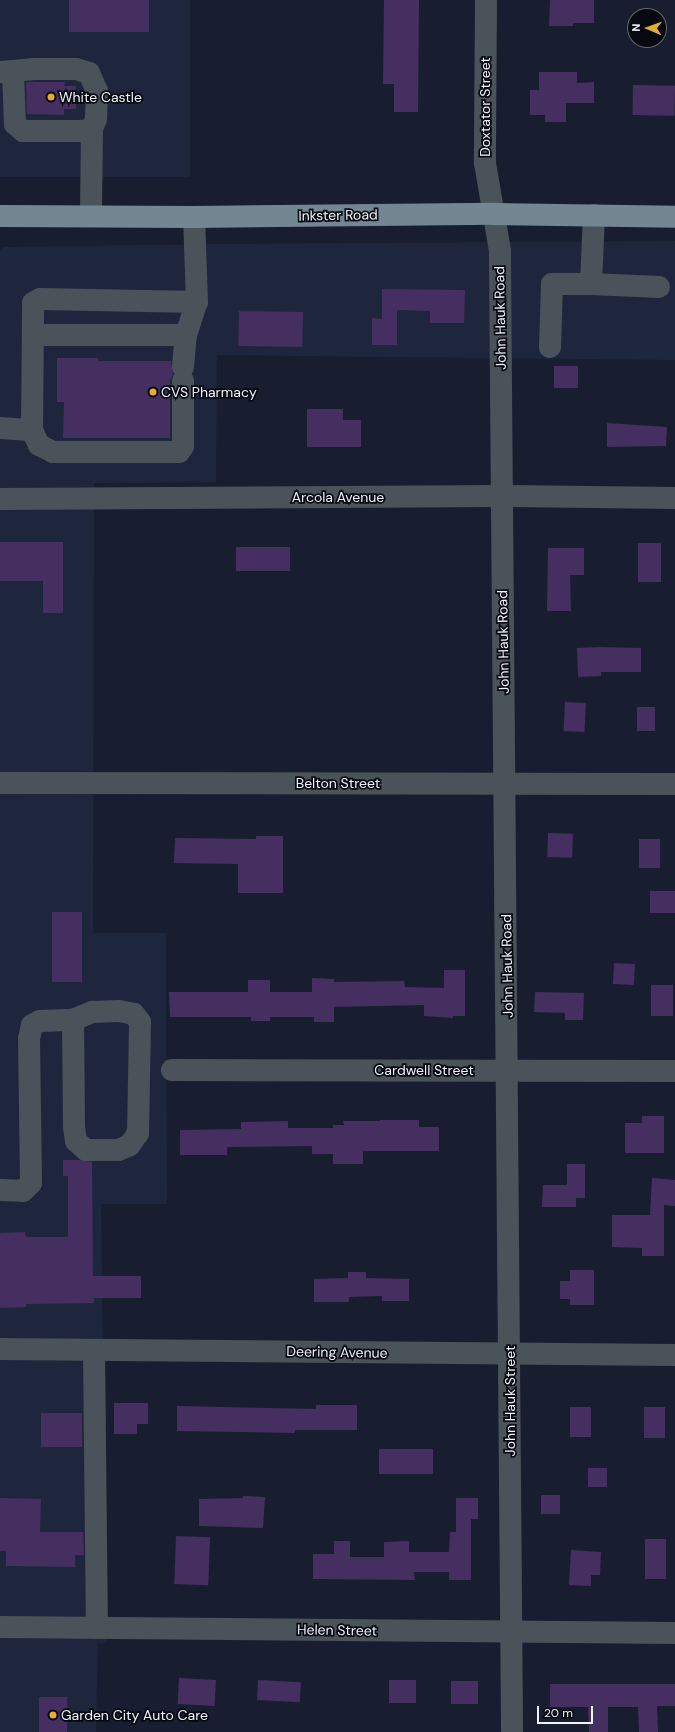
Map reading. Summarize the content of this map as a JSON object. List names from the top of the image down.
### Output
{
  "streets": {
    "main road": ["Inkster Road"],
    "street": [
      "Doxtator Street",
      "John Hauk Road",
      "Arcola Avenue",
      "Belton Street",
      "Cardwell Street",
      "Deering Avenue",
      "John Hauk Street",
      "Helen Street"
    ]
  },
  "crossings": [
    ["Doxtator Street", "Inkster Road"],
    ["Doxtator Street", "John Hauk Road"],
    ["Inkster Road", "John Hauk Road"],
    ["John Hauk Road", "Arcola Avenue"],
    ["John Hauk Road", "Belton Street"],
    ["John Hauk Road", "Cardwell Street"],
    ["John Hauk Road", "John Hauk Street"],
    ["Cardwell Street", "John Hauk Street"],
    ["Deering Avenue", "John Hauk Street"],
    ["John Hauk Street", "Helen Street"]
  ],
  "places": ["White Castle", "CVS Pharmacy", "Garden City Auto Care"],
  "scale_bar": "20 m",
  "north": "left"
}
